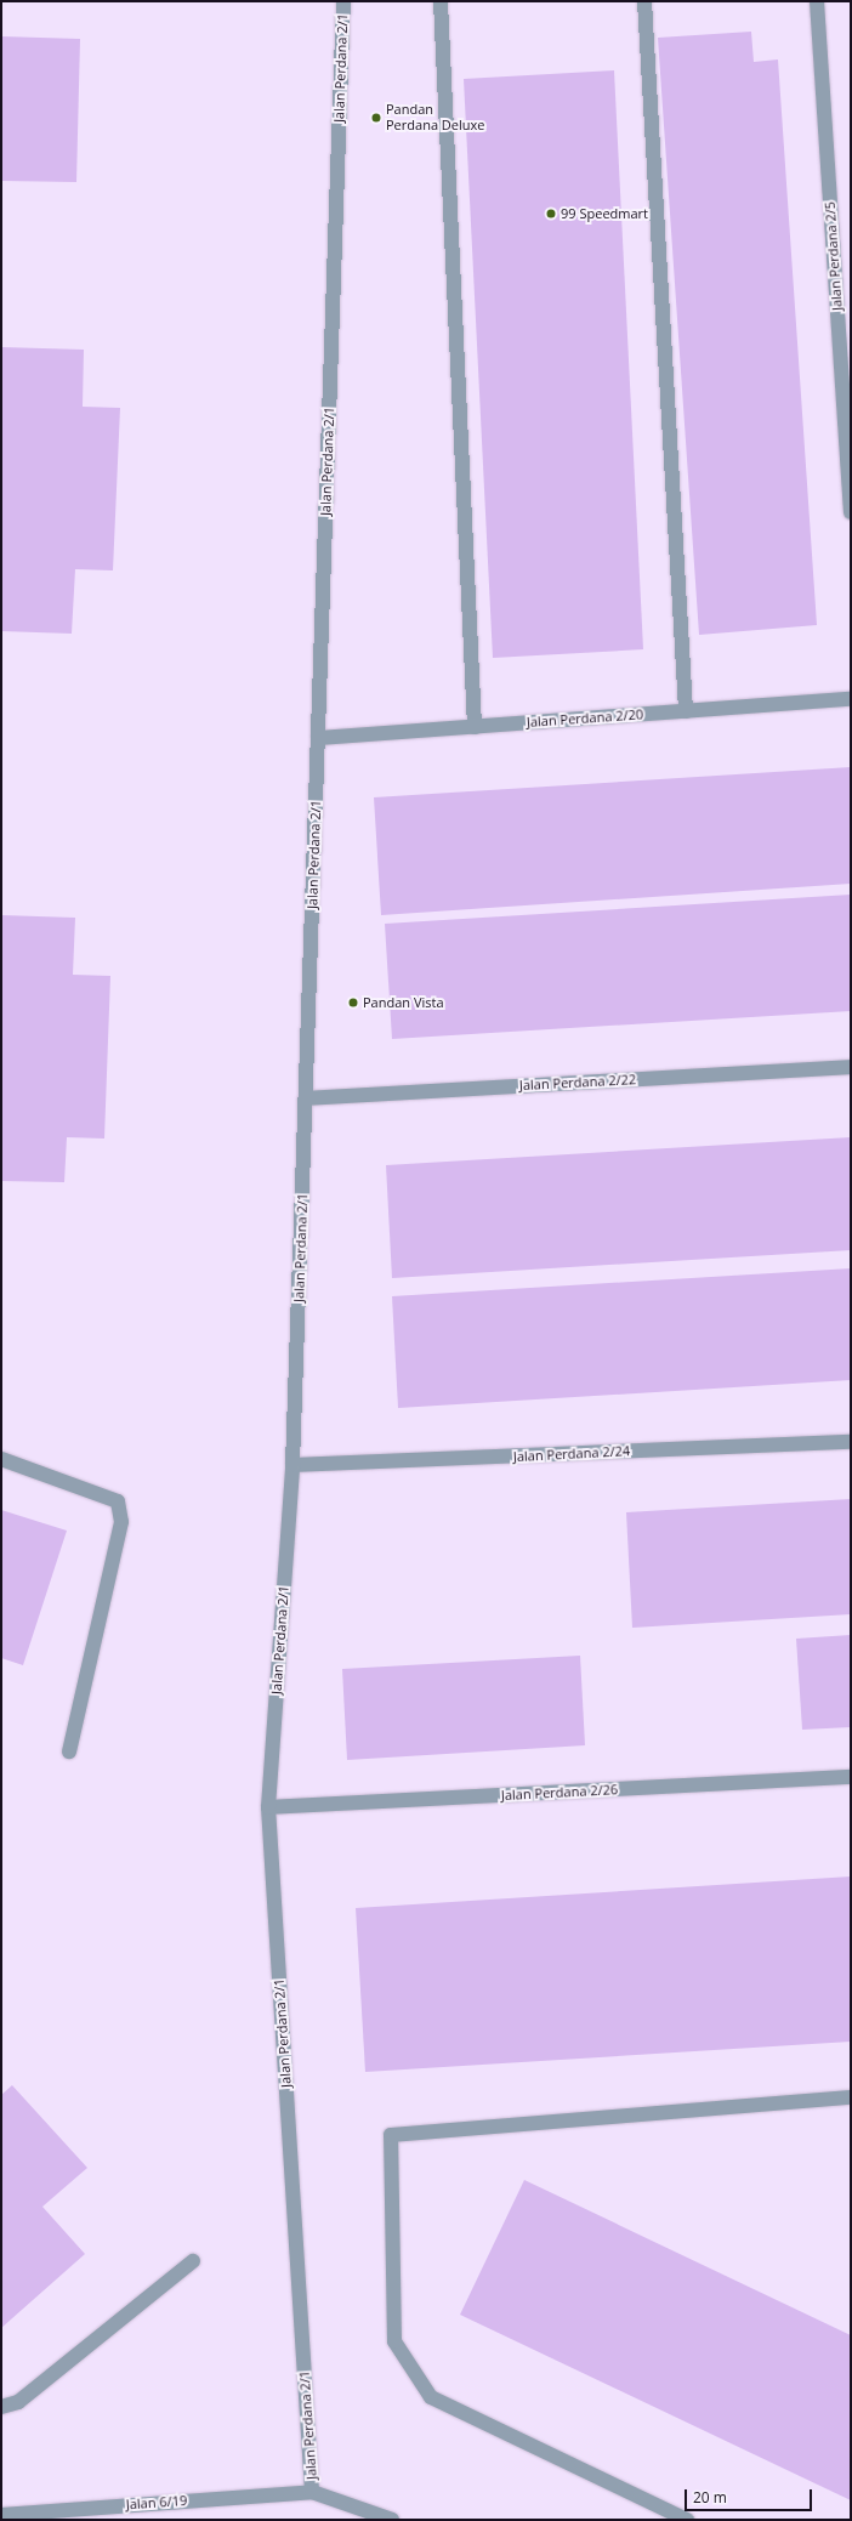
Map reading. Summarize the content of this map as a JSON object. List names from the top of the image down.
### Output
{
  "streets": {
    "street": [
      "Jalan Perdana 2/1",
      "Jalan Perdana 2/5",
      "Jalan Perdana 2/20",
      "Jalan Perdana 2/22",
      "Jalan Perdana 2/24",
      "Jalan Perdana 2/26",
      "Jalan 6/19"
    ]
  },
  "crossings": [
    ["Jalan Perdana 2/1", "Jalan Perdana 2/20"],
    ["Jalan Perdana 2/1", "Jalan Perdana 2/22"],
    ["Jalan Perdana 2/1", "Jalan Perdana 2/24"],
    ["Jalan Perdana 2/1", "Jalan Perdana 2/26"],
    ["Jalan Perdana 2/1", "Jalan 6/19"]
  ],
  "places": ["Pandan Perdana Deluxe", "99 Speedmart", "Pandan Vista"],
  "scale_bar": "20 m"
}
